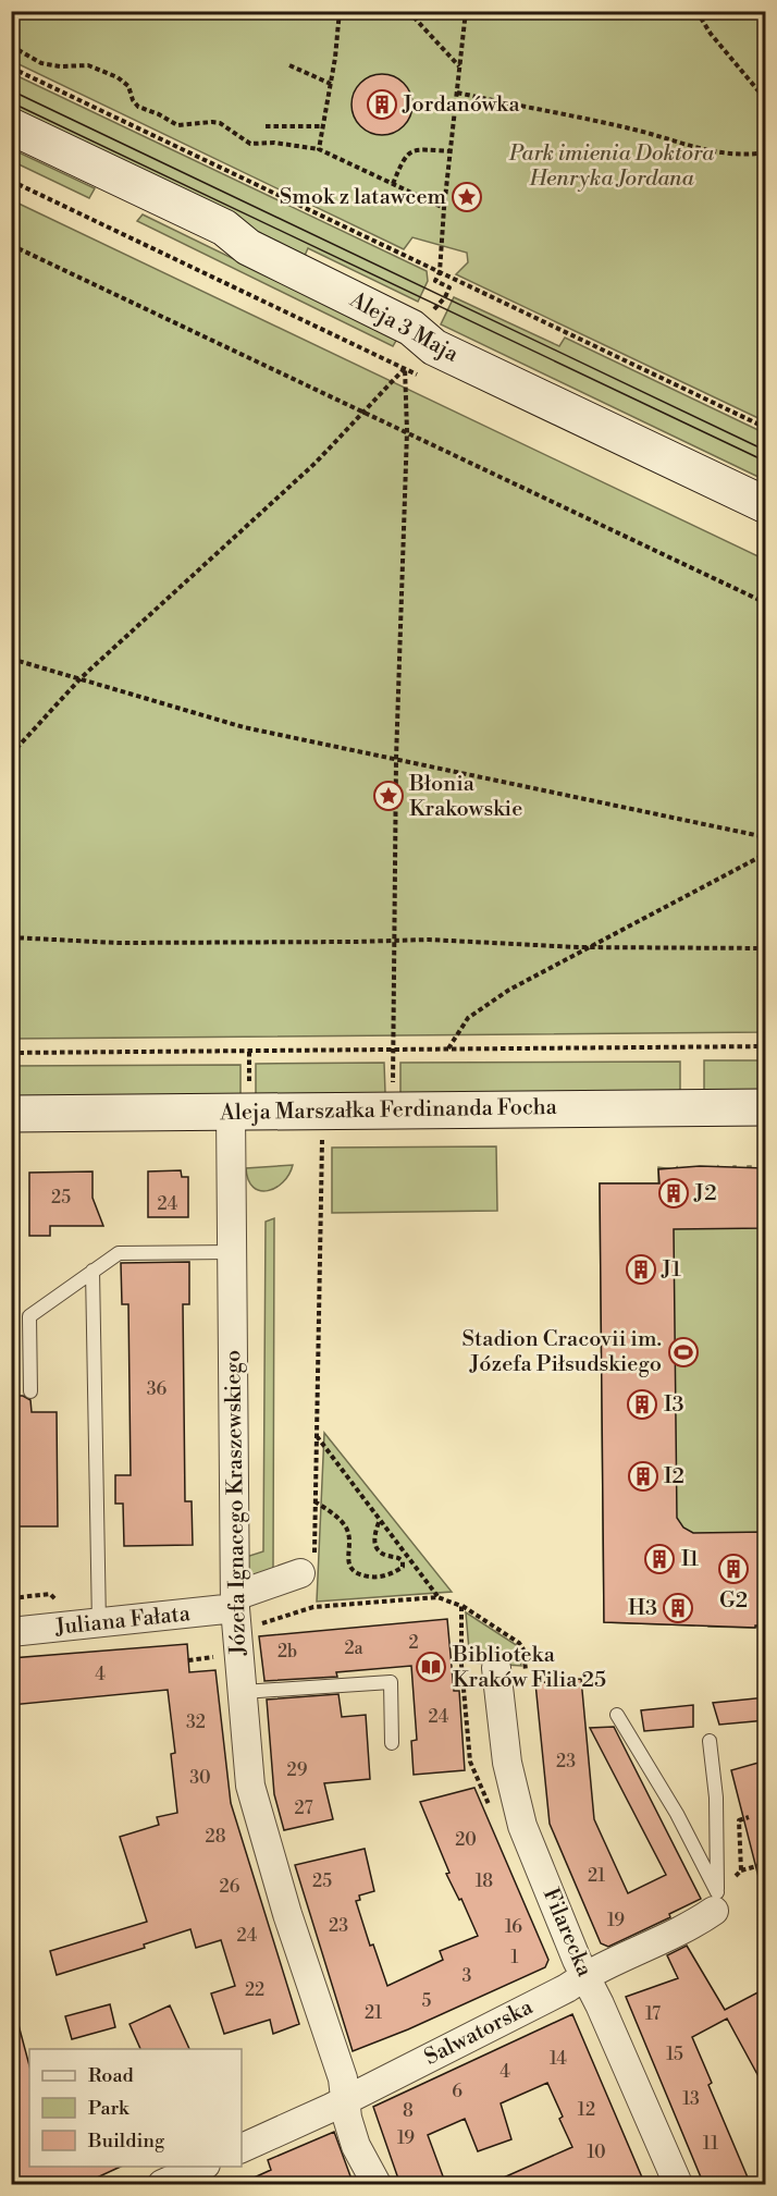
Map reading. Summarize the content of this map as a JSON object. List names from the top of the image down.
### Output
{
  "streets": {
    "street": [
      "Aleja 3 Maja",
      "Aleja Marszałka Ferdinanda Focha",
      "Józefa Ignacego Kraszewskiego",
      "Juliana Fałata",
      "Filarecka",
      "Salwatorska"
    ]
  },
  "crossings": [
    ["Aleja Marszałka Ferdinanda Focha", "Józefa Ignacego Kraszewskiego"],
    ["Józefa Ignacego Kraszewskiego", "Juliana Fałata"],
    ["Józefa Ignacego Kraszewskiego", "Salwatorska"],
    ["Filarecka", "Salwatorska"]
  ],
  "parks": ["Park imienia Doktora Henryka Jordana"],
  "places": {
    "building": [
      "Jordanówka",
      "J2",
      "J1",
      "I3",
      "I2",
      "I1",
      "G2",
      "H3"
    ],
    "place": ["Smok z latawcem", "Błonia Krakowskie"],
    "sports": ["Stadion Cracovii im. Józefa Piłsudskiego"],
    "library": ["Biblioteka Kraków Filia 25"]
  },
  "house_numbers": [
    "25",
    "24",
    "36",
    "2",
    "2a",
    "2b",
    "4",
    "24",
    "32",
    "23",
    "29",
    "30",
    "27",
    "28",
    "20",
    "21",
    "25",
    "18",
    "26",
    "19",
    "23",
    "16",
    "24",
    "1",
    "3",
    "22",
    "5",
    "21",
    "17",
    "15",
    "14",
    "4",
    "6",
    "13",
    "12",
    "8",
    "19",
    "11",
    "10"
  ],
  "legend": ["Road", "Park", "Building"]
}
